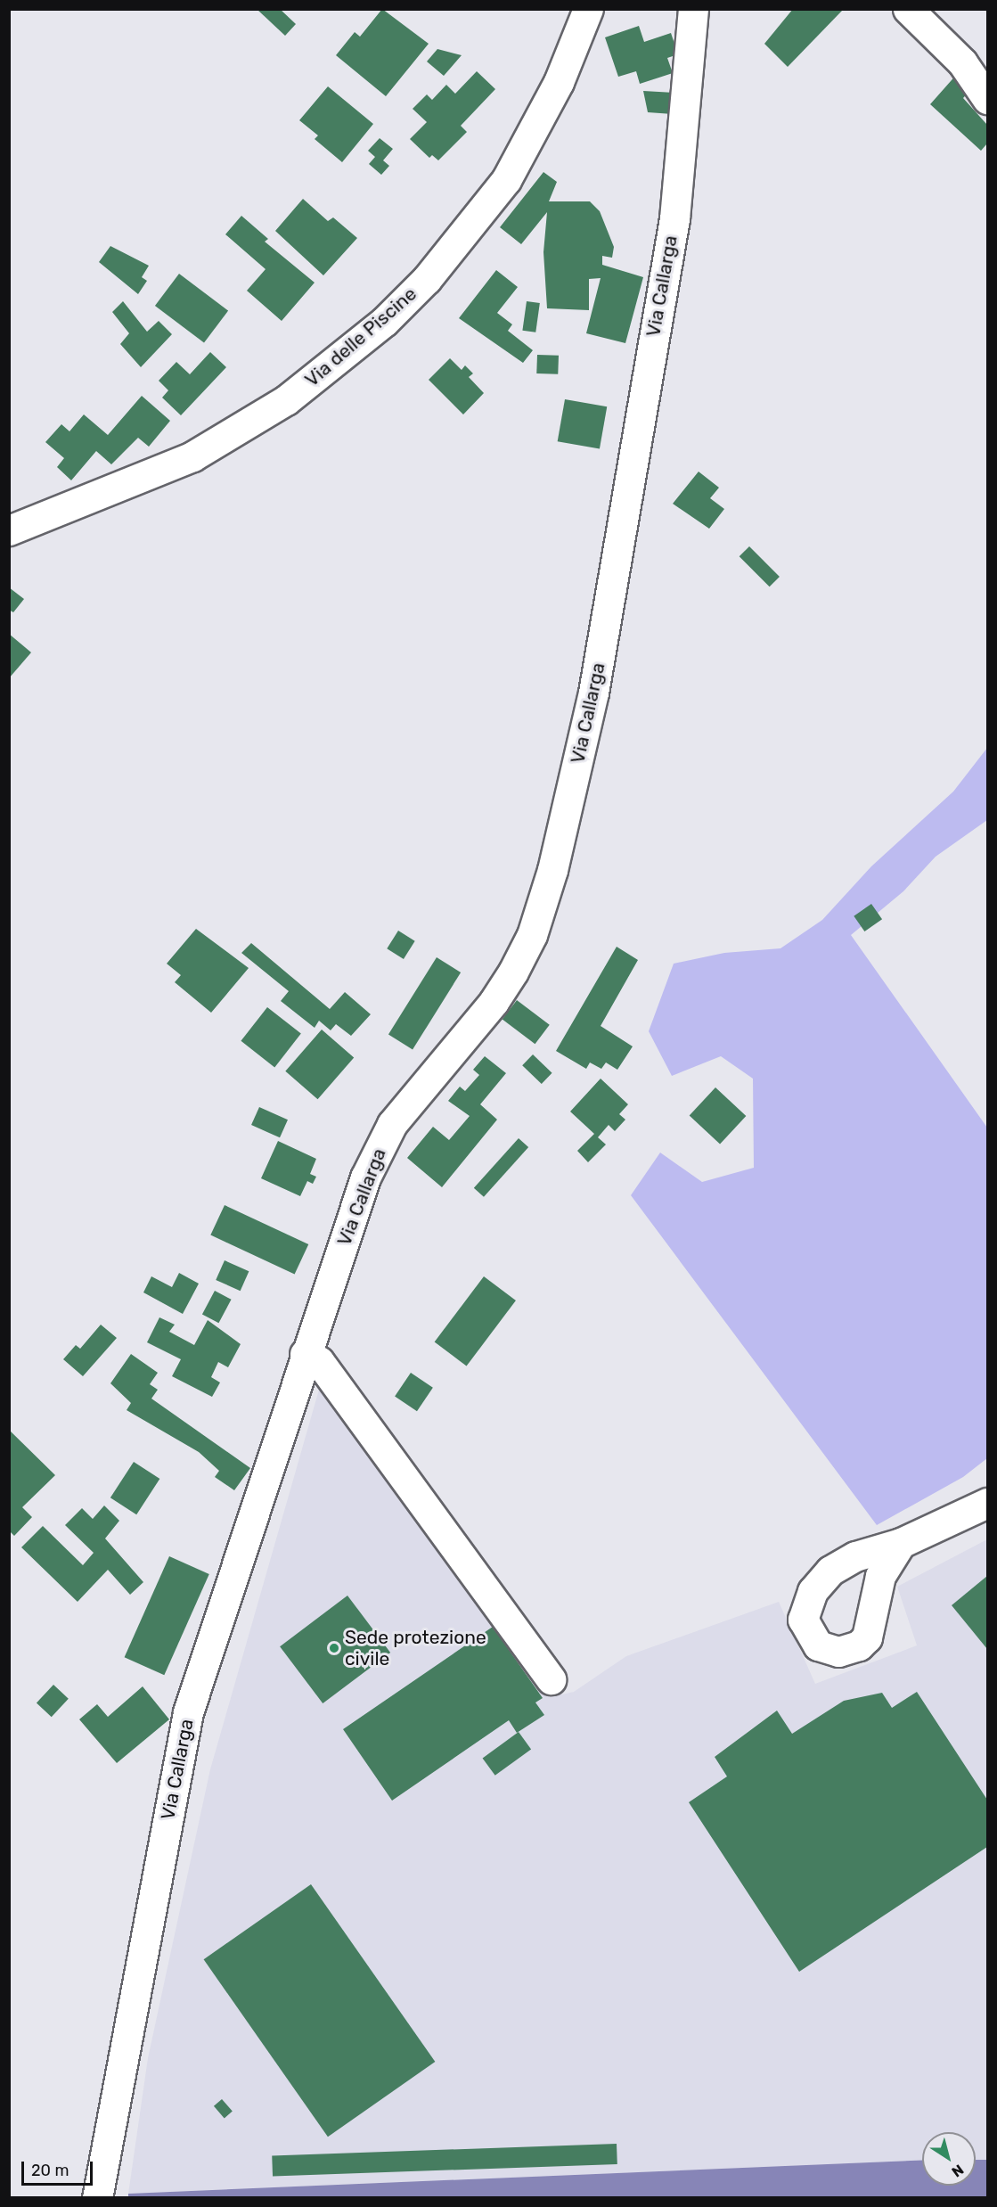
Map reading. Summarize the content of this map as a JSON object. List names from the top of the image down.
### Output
{
  "streets": {
    "street": ["Via Callarga", "Via delle Piscine"]
  },
  "places": ["Sede protezione civile"],
  "scale_bar": "20 m",
  "north": "bottom right"
}
